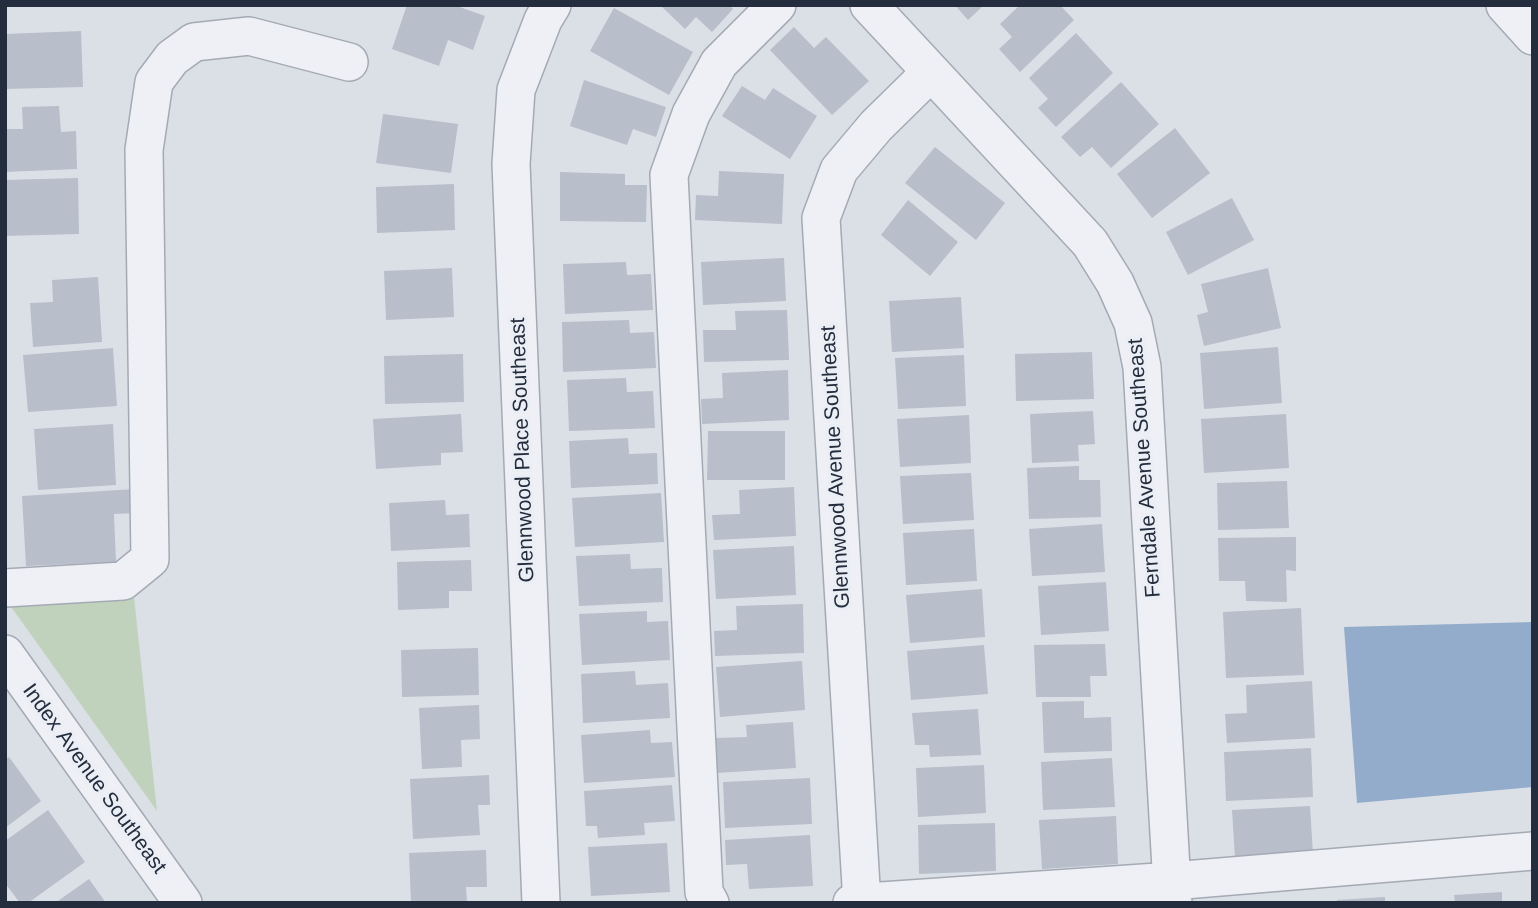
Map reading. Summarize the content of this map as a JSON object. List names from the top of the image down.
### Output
{
  "streets": {
    "street": [
      "Glennwood Place Southeast",
      "Glennwood Avenue Southeast",
      "Ferndale Avenue Southeast",
      "Index Avenue Southeast"
    ]
  },
  "crossings": [
    ["Glennwood Avenue Southeast", "Ferndale Avenue Southeast"]
  ]
}
